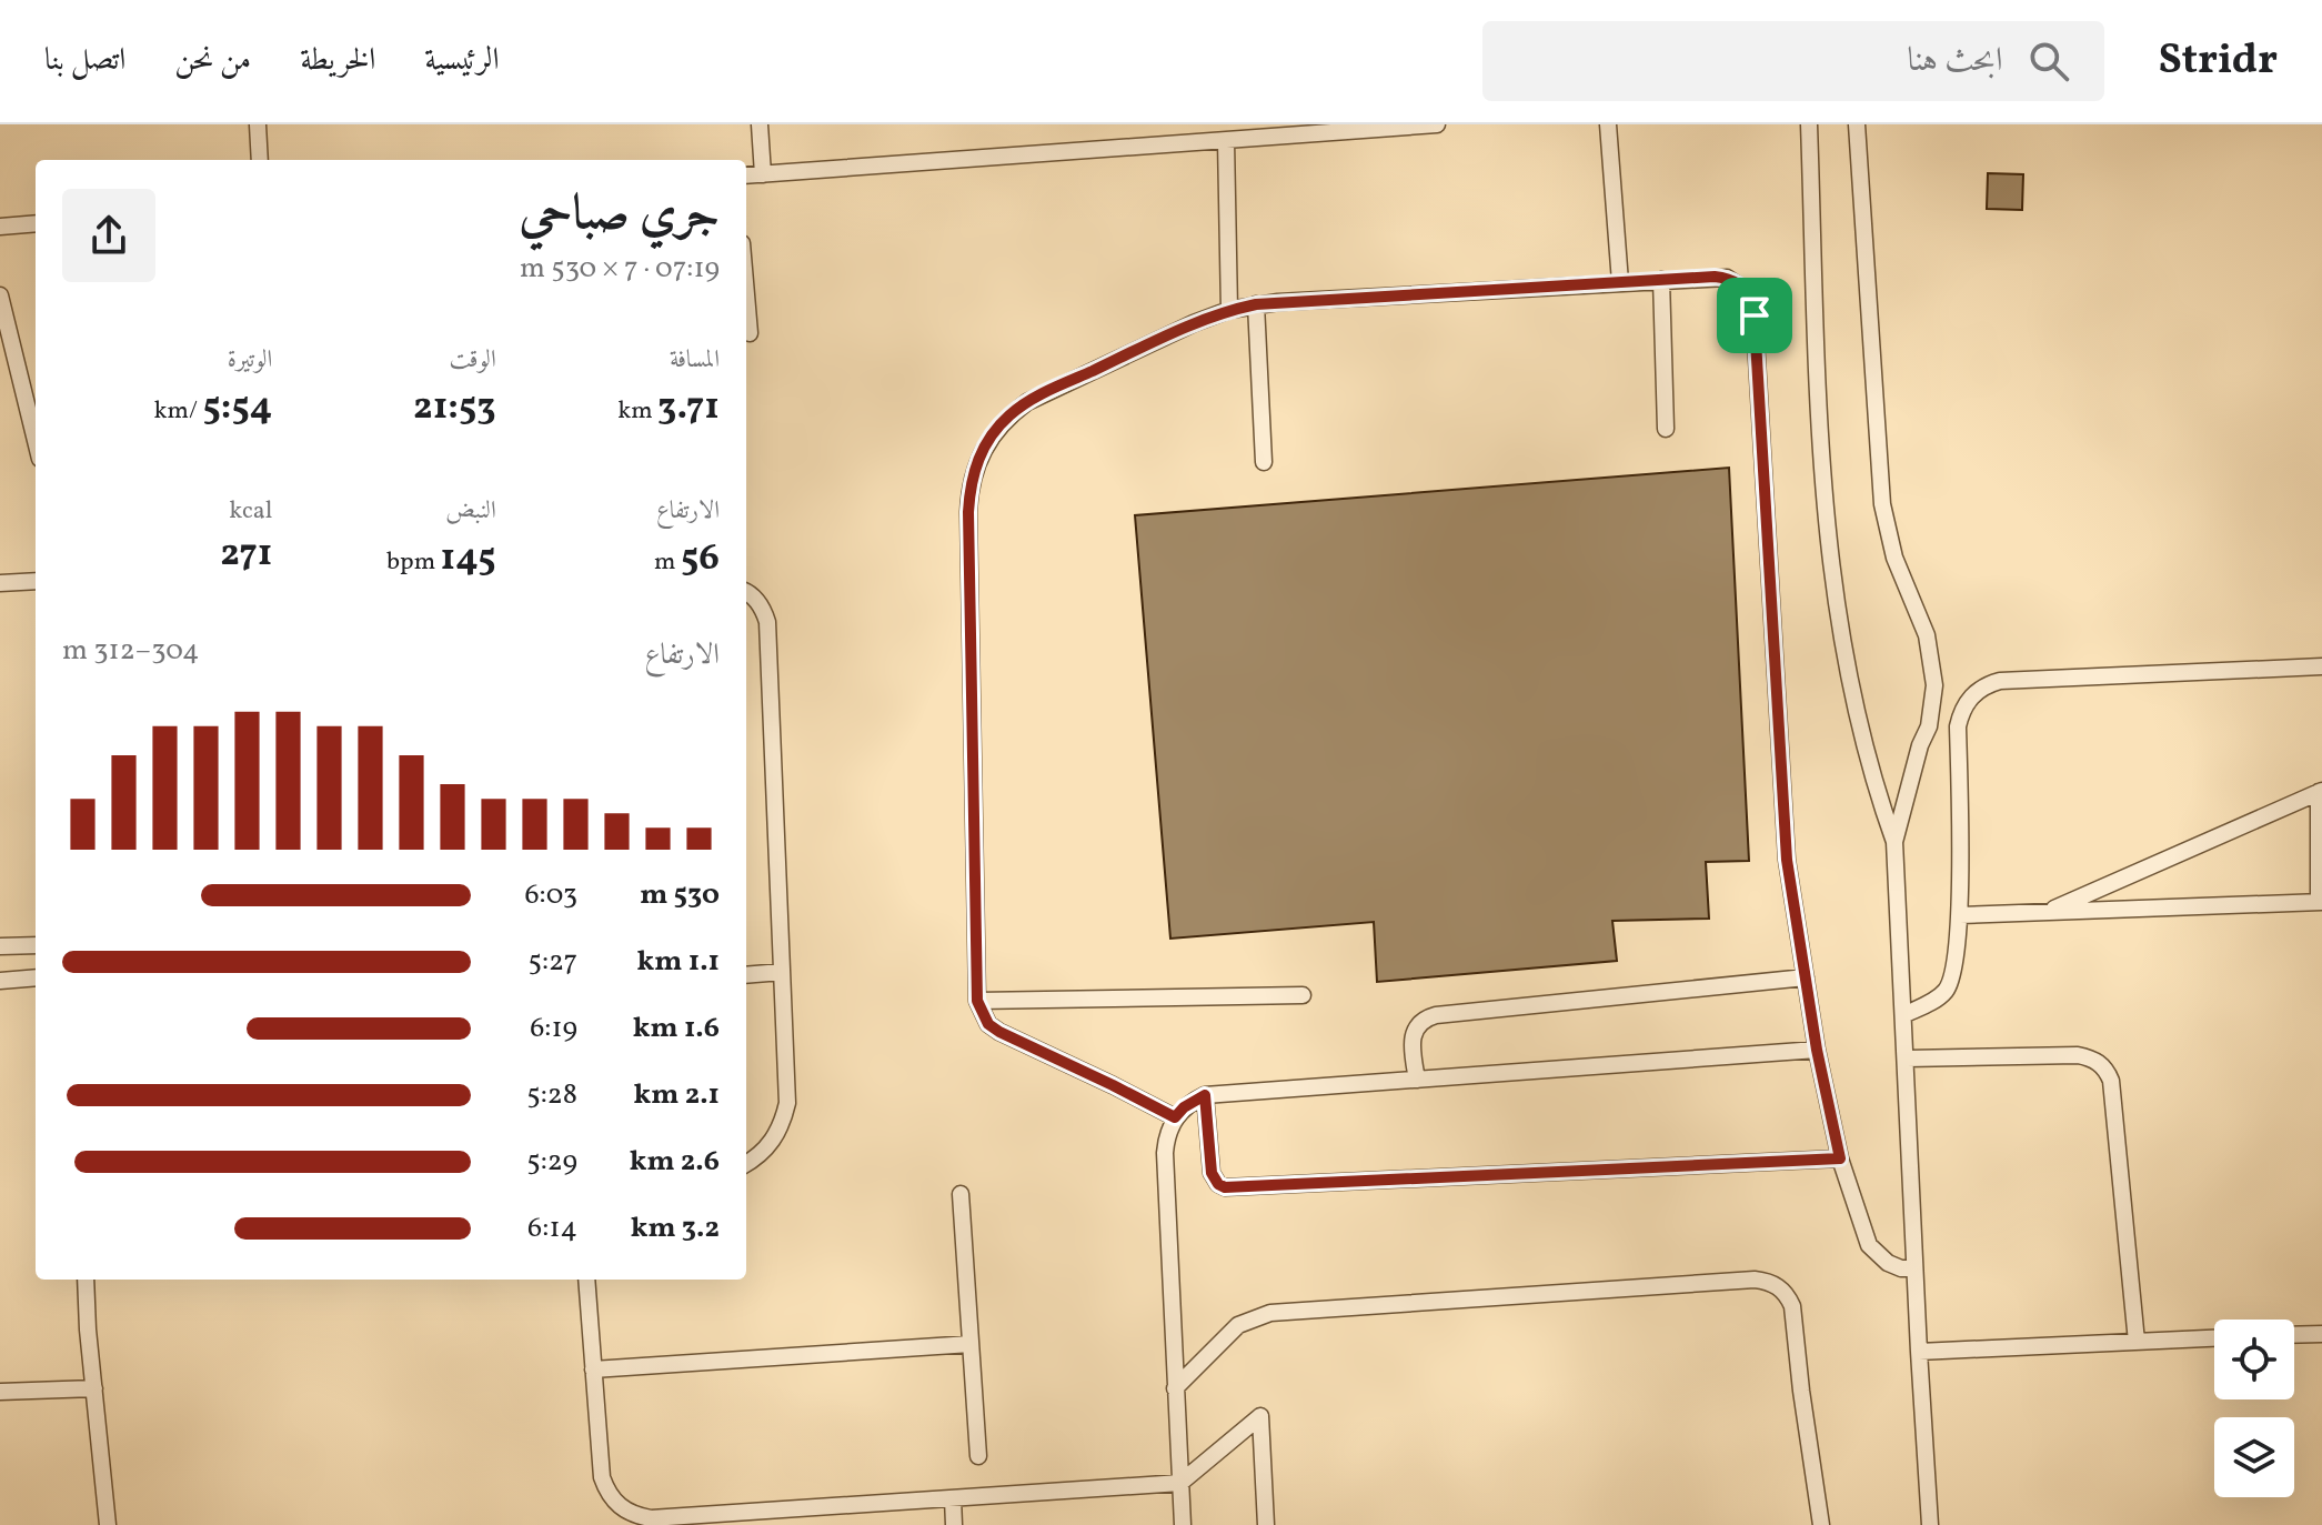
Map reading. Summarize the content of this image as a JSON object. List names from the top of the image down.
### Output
{
  "page": {
    "header": "Stridr",
    "search": "ابحث هنا",
    "nav": [
      "الرئيسية",
      "الخريطة",
      "من نحن",
      "اتصل بنا"
    ],
    "heading": ["جري صباحي", "07:19 · 7 × 530 m"],
    "stats": [
      ["المسافة", "3.71 km"],
      ["الوقت", "21:53"],
      ["الوتيرة", "5:54 /km"],
      ["الارتفاع", "56 m"],
      ["النبض", "145 bpm"],
      ["kcal", "271"]
    ],
    "chart": ["الارتفاع", "304–312 m"],
    "list": [
      {
        "name": "530 m",
        "note": "6:03"
      },
      {
        "name": "1.1 km",
        "note": "5:27"
      },
      {
        "name": "1.6 km",
        "note": "6:19"
      },
      {
        "name": "2.1 km",
        "note": "5:28"
      },
      {
        "name": "2.6 km",
        "note": "5:29"
      },
      {
        "name": "3.2 km",
        "note": "6:14"
      }
    ]
  }
}
